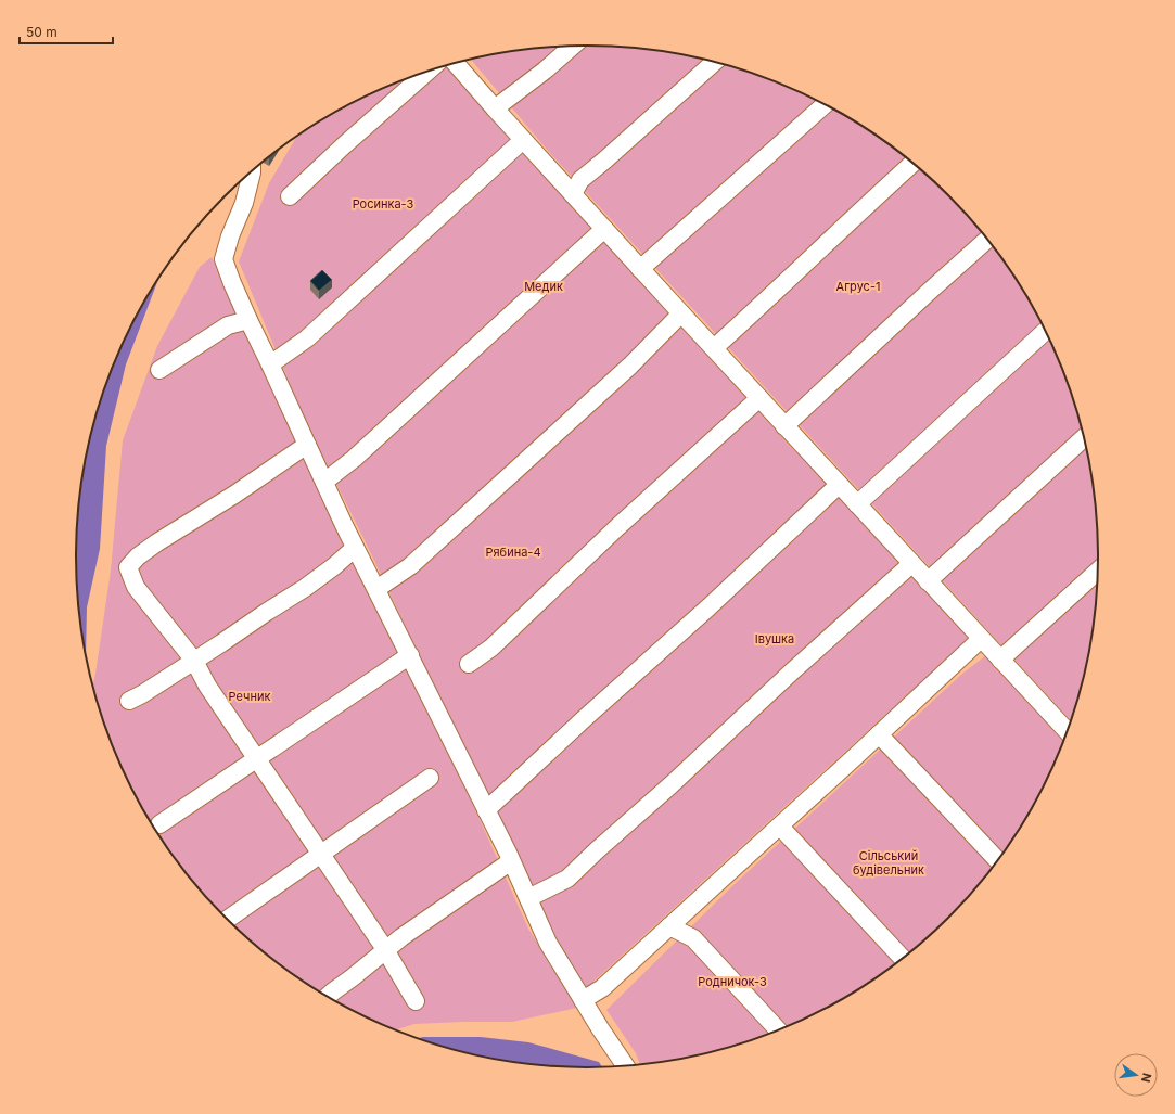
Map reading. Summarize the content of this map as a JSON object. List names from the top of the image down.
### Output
{
  "parks": [
    "Росинка-3",
    "Медик",
    "Агрус-1",
    "Рябина-4",
    "Івушка",
    "Речник",
    "Сільський будівельник",
    "Родничок-3"
  ],
  "scale_bar": "50 m",
  "north": "right"
}
